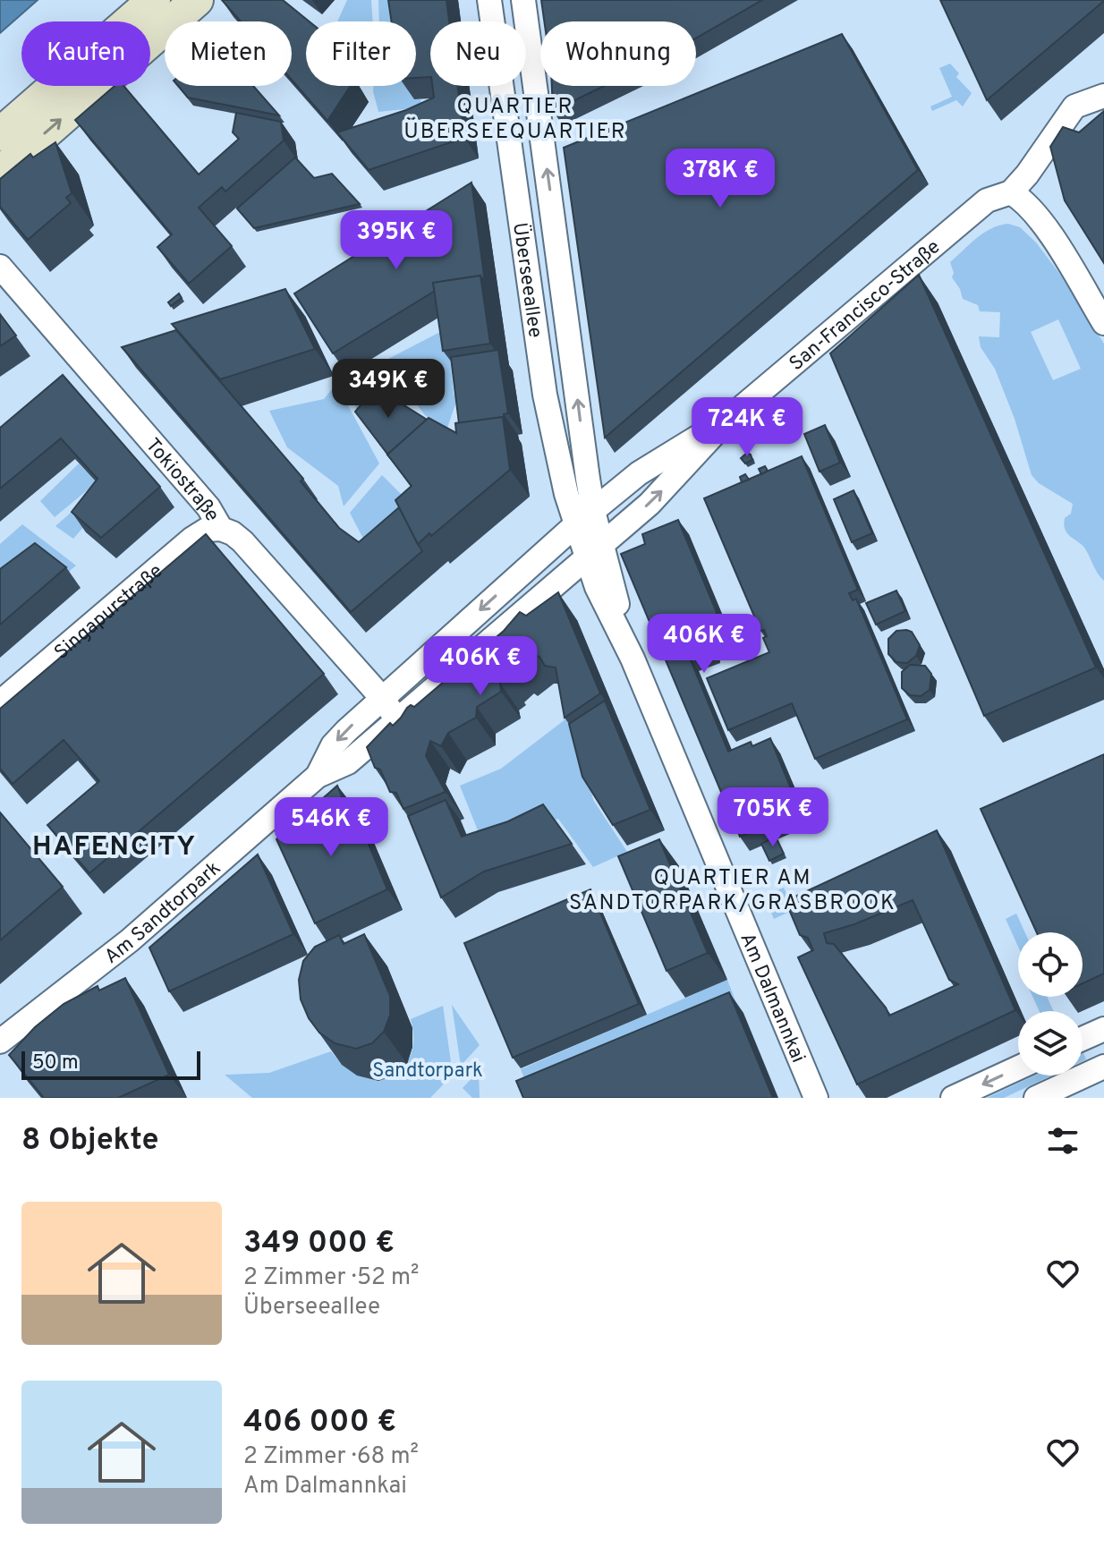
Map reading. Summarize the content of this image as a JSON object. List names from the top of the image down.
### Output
{
  "streets": {
    "street": [
      "Überseeallee",
      "San-Francisco-Straße",
      "Tokiostraße",
      "Singapurstraße",
      "Am Sandtorpark",
      "Am Dalmannkai"
    ]
  },
  "crossings": [
    ["Überseeallee", "San-Francisco-Straße"],
    ["Überseeallee", "Am Sandtorpark"],
    ["Überseeallee", "Am Dalmannkai"],
    ["San-Francisco-Straße", "Am Sandtorpark"],
    ["San-Francisco-Straße", "Am Dalmannkai"],
    ["Tokiostraße", "Singapurstraße"],
    ["Tokiostraße", "Am Sandtorpark"],
    ["Am Sandtorpark", "Am Dalmannkai"]
  ],
  "districts": ["QUARTIER ÜBERSEEQUARTIER", "HAFENCITY", "QUARTIER AM SANDTORPARK/GRASBROOK"],
  "parks": ["Sandtorpark"],
  "scale_bar": "50 m",
  "page": {
    "chip": [
      "Kaufen",
      "Mieten",
      "Filter",
      "Neu",
      "Wohnung"
    ],
    "price": [
      "378K €",
      "395K €",
      "349K €",
      "724K €",
      "406K €",
      "406K €",
      "705K €",
      "546K €"
    ],
    "scale": "50 m",
    "heading": "8 Objekte",
    "list": [
      {
        "name": "349 000 €",
        "note": "2 Zimmer · 52 m² · Überseeallee"
      },
      {
        "name": "406 000 €",
        "note": "2 Zimmer · 68 m² · Am Dalmannkai"
      }
    ]
  }
}
